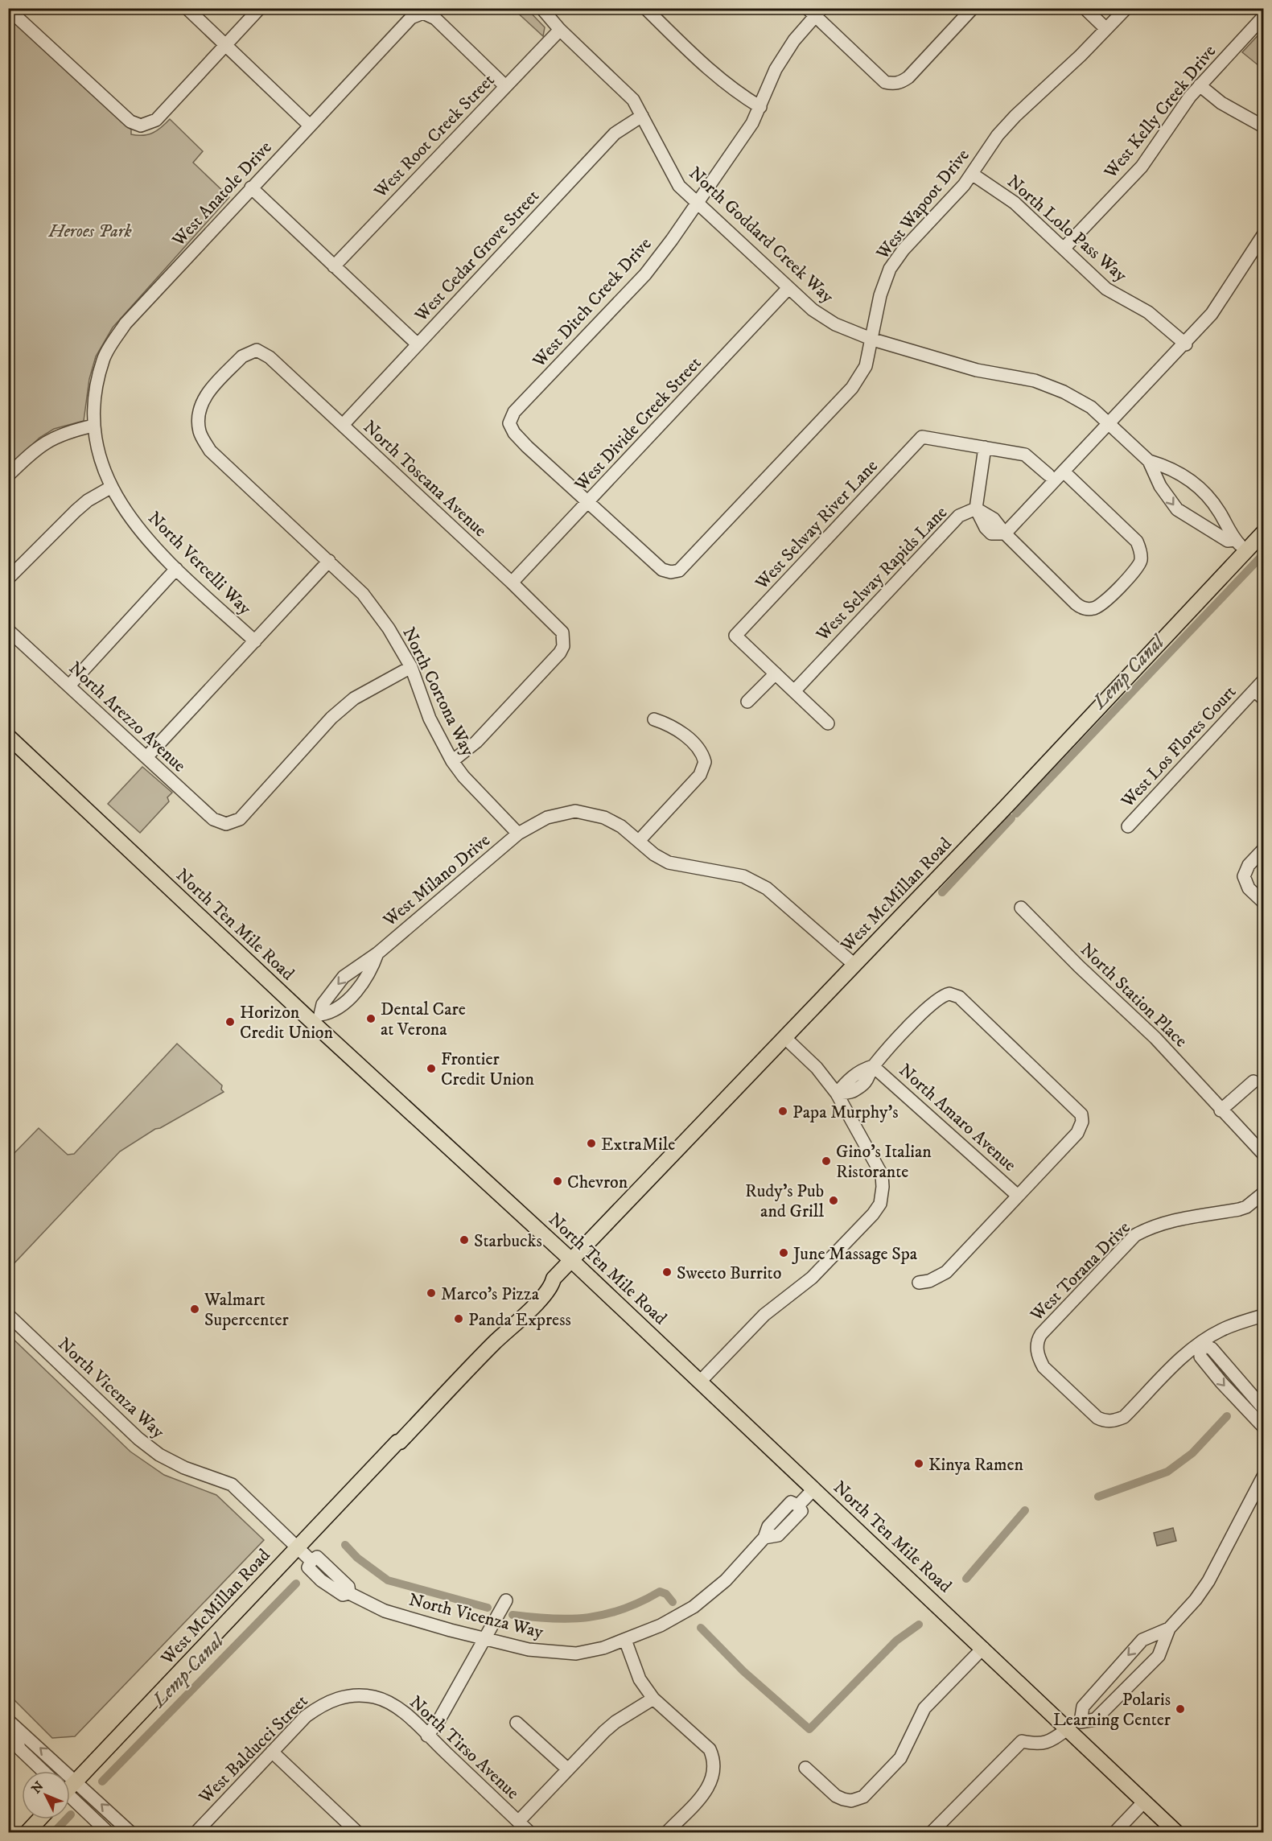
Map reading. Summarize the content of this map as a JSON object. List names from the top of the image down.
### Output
{
  "streets": {
    "main road": ["West McMillan Road", "North Ten Mile Road"],
    "street": [
      "West Kelly Creek Drive",
      "West Root Creek Street",
      "West Anatole Drive",
      "West Wapoot Drive",
      "North Lolo Pass Way",
      "North Goddard Creek Way",
      "West Cedar Grove Street",
      "West Ditch Creek Drive",
      "West Divide Creek Street",
      "North Toscana Avenue",
      "West Selway River Lane",
      "North Vercelli Way",
      "West Selway Rapids Lane",
      "North Cortona Way",
      "North Arezzo Avenue",
      "West Los Flores Court",
      "West Milano Drive",
      "North Station Place",
      "North Amaro Avenue",
      "West Torana Drive",
      "North Vicenza Way",
      "North Tirso Avenue",
      "West Balducci Street"
    ]
  },
  "crossings": [
    ["West Kelly Creek Drive", "North Lolo Pass Way"],
    ["West Root Creek Street", "West Anatole Drive"],
    ["West Root Creek Street", "North Goddard Creek Way"],
    ["West Anatole Drive", "North Vercelli Way"],
    ["West Wapoot Drive", "North Lolo Pass Way"],
    ["West Wapoot Drive", "North Goddard Creek Way"],
    ["West Wapoot Drive", "West Ditch Creek Drive"],
    ["West Wapoot Drive", "West Divide Creek Street"],
    ["North Goddard Creek Way", "West Cedar Grove Street"],
    ["North Goddard Creek Way", "West Ditch Creek Drive"],
    ["North Goddard Creek Way", "West Divide Creek Street"],
    ["North Goddard Creek Way", "West McMillan Road"],
    ["West Cedar Grove Street", "North Toscana Avenue"],
    ["West Ditch Creek Drive", "West Divide Creek Street"],
    ["West Divide Creek Street", "North Toscana Avenue"],
    ["North Toscana Avenue", "North Cortona Way"],
    ["West Selway River Lane", "West Selway Rapids Lane"],
    ["North Cortona Way", "North Arezzo Avenue"],
    ["North Cortona Way", "West Milano Drive"],
    ["West Milano Drive", "North Ten Mile Road"],
    ["West McMillan Road", "North Ten Mile Road"],
    ["West McMillan Road", "North Vicenza Way"],
    ["North Ten Mile Road", "North Vicenza Way"],
    ["North Tirso Avenue", "West Balducci Street"]
  ],
  "water": ["Lemp Canal"],
  "parks": ["Heroes Park"],
  "places": [
    "Dental Care at Verona",
    "Horizon Credit Union",
    "Frontier Credit Union",
    "Papa Murphy's",
    "ExtraMile",
    "Gino's Italian Ristorante",
    "Chevron",
    "Rudy's Pub and Grill",
    "Starbucks",
    "June Massage Spa",
    "Sweeto Burrito",
    "Marco's Pizza",
    "Walmart Supercenter",
    "Panda Express",
    "Kinya Ramen",
    "Polaris Learning Center"
  ],
  "north": "top left"
}
